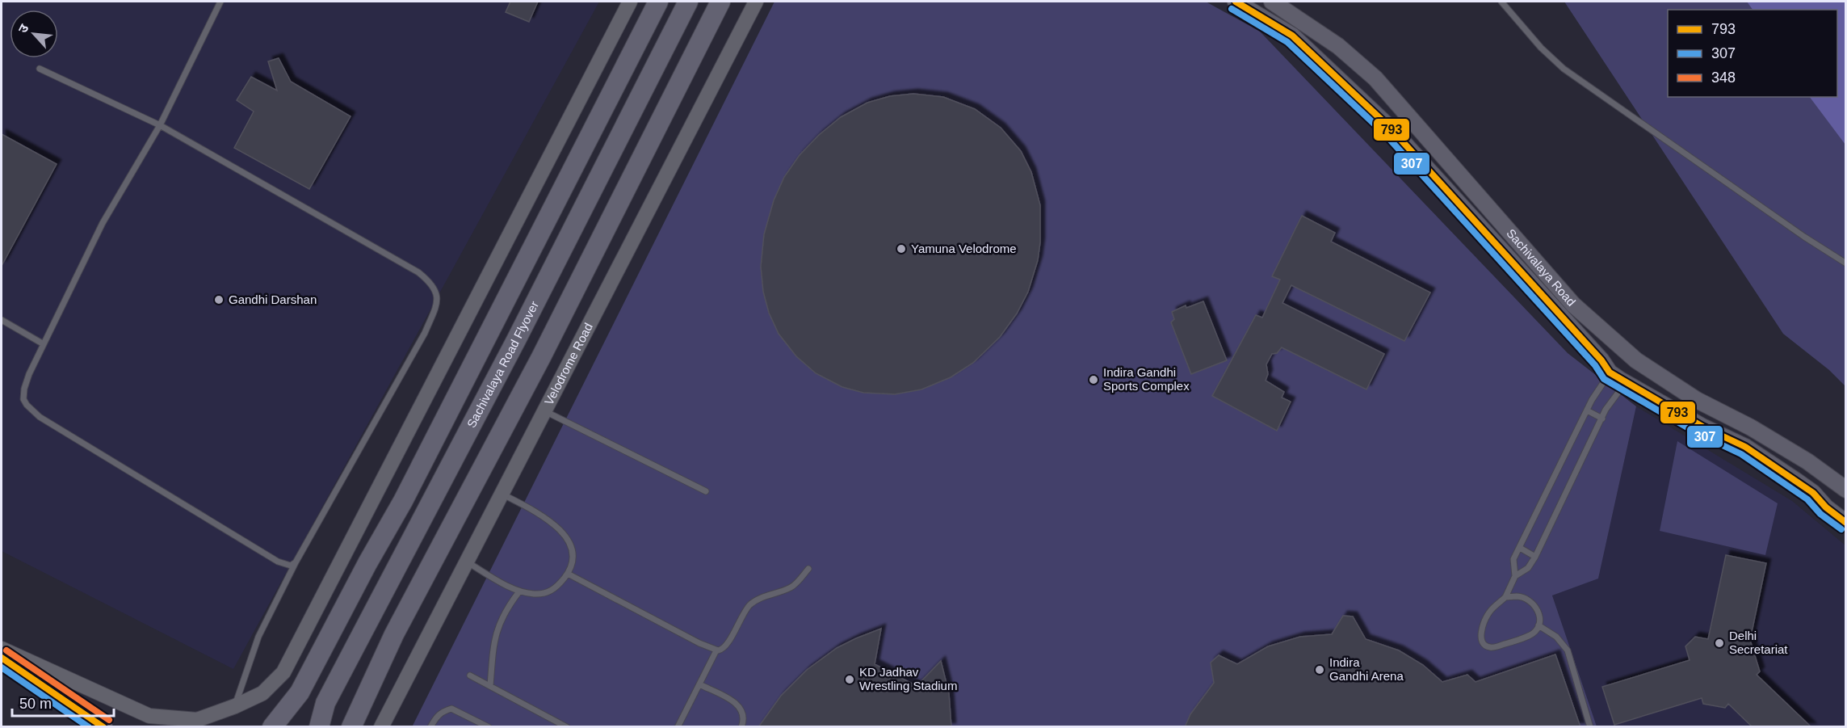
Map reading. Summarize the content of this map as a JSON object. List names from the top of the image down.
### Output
{
  "streets": {
    "highway": ["Sachivalaya Road Flyover"],
    "main road": ["Sachivalaya Road"],
    "street": ["Velodrome Road"]
  },
  "places": [
    "Yamuna Velodrome",
    "Gandhi Darshan",
    "Indira Gandhi Sports Complex",
    "Delhi Secretariat",
    "Indira Gandhi Arena",
    "KD Jadhav Wrestling Stadium"
  ],
  "lines": ["transit line 793", "transit line 307", "transit line 348"],
  "legend": ["793", "307", "348"],
  "scale_bar": "50 m",
  "north": "top left"
}
